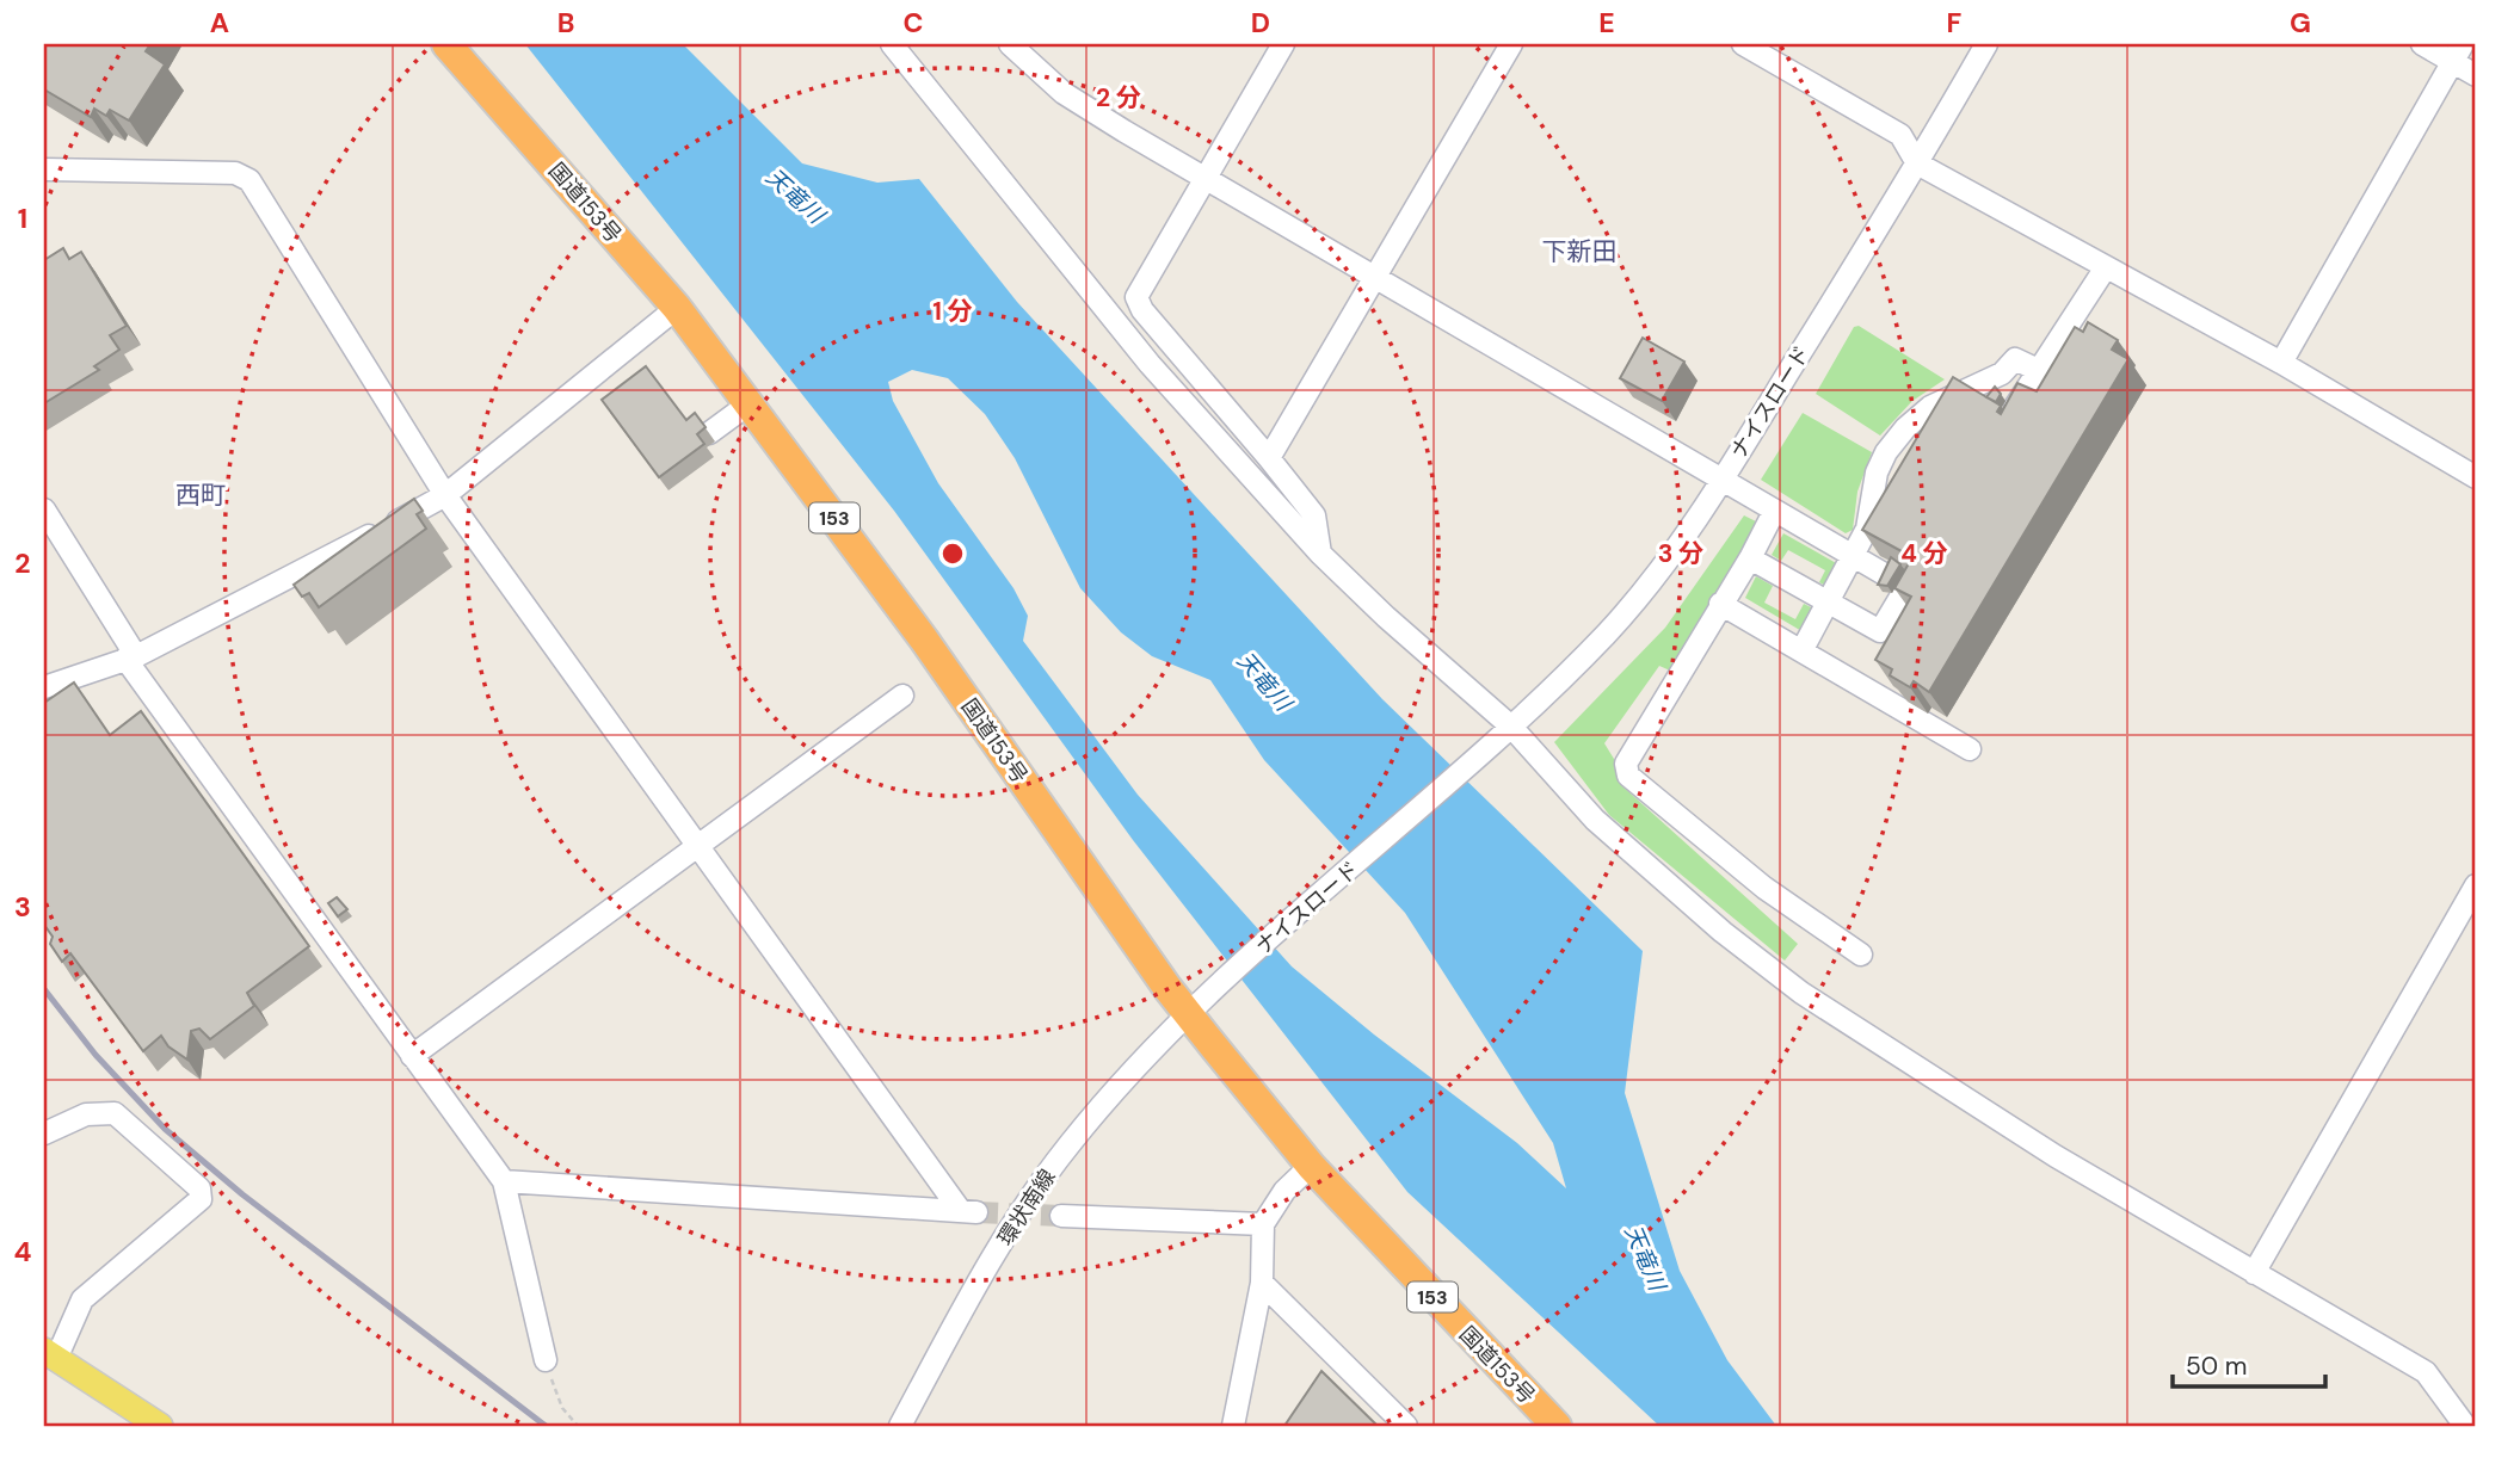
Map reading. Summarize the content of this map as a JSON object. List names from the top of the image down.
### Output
{
  "streets": {
    "highway": ["国道153号", "153"],
    "street": ["ナイスロード", "環状南線"]
  },
  "crossings": [
    ["国道153号", "ナイスロード"],
    ["国道153号", "環状南線"],
    ["ナイスロード", "環状南線"]
  ],
  "districts": ["下新田", "西町"],
  "water": ["天竜川"],
  "scale_bar": "50 m",
  "grid": {
    "columns": [
      "A",
      "B",
      "C",
      "D",
      "E",
      "F",
      "G"
    ],
    "rows": [
      "1",
      "2",
      "3",
      "4"
    ]
  },
  "rings": [
    "2 分",
    "1 分",
    "3 分",
    "4 分"
  ]
}
